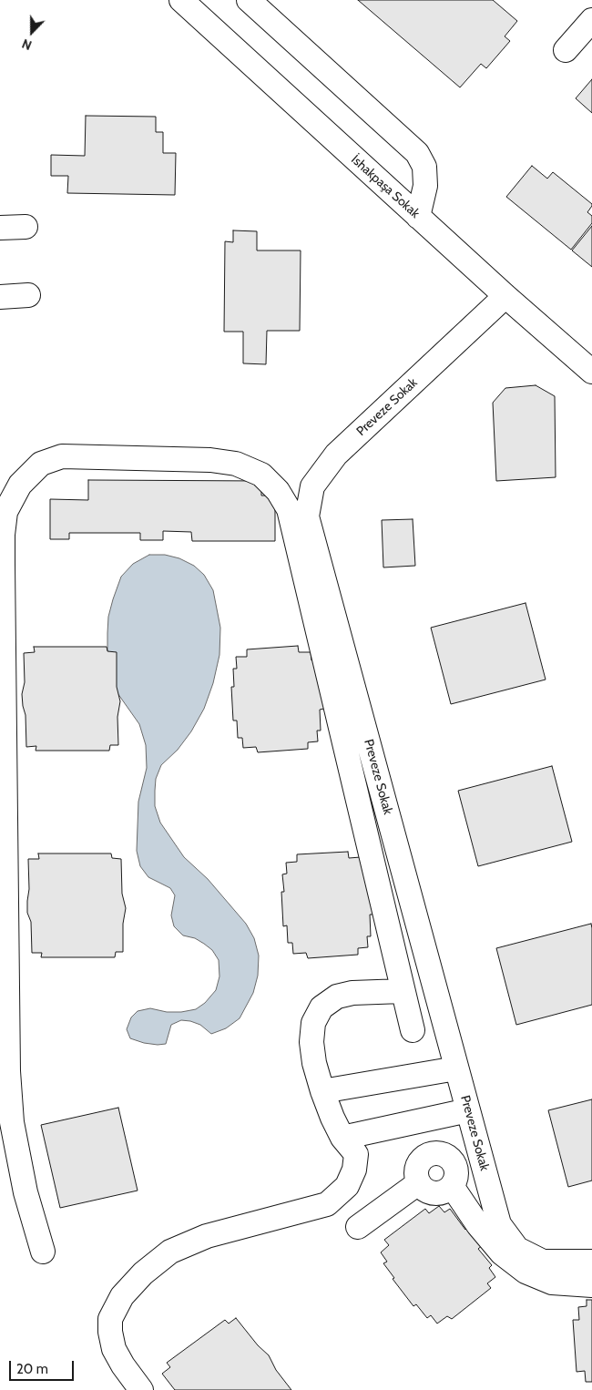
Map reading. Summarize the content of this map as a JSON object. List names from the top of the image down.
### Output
{
  "streets": {
    "street": ["İshakpaşa Sokak", "Preveze Sokak"]
  },
  "crossings": [
    ["İshakpaşa Sokak", "Preveze Sokak"]
  ],
  "scale_bar": "20 m",
  "north": "bottom"
}
